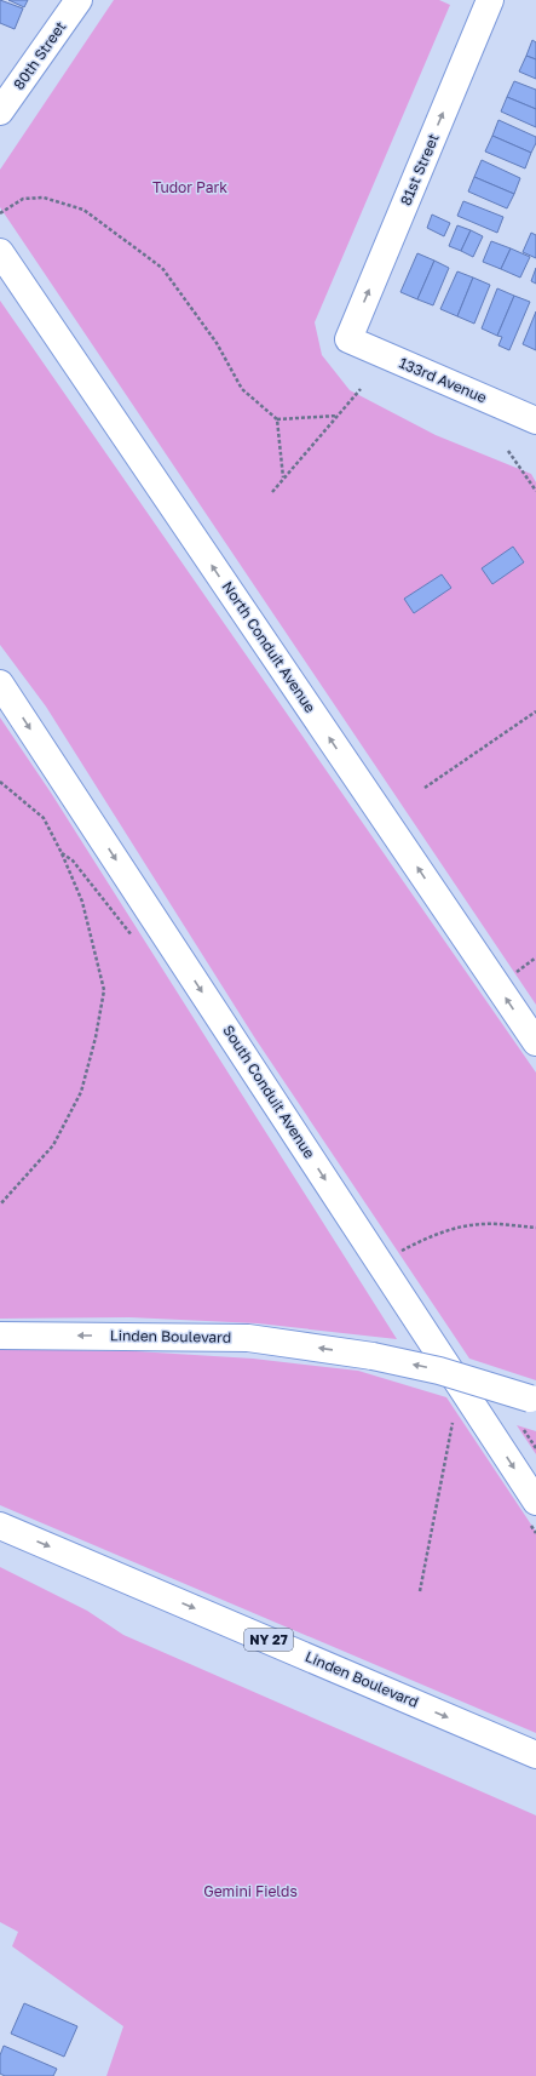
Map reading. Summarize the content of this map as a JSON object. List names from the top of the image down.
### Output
{
  "streets": {
    "main road": [
      "80th Street",
      "81st Street",
      "133rd Avenue",
      "North Conduit Avenue",
      "South Conduit Avenue",
      "Linden Boulevard",
      "NY 27"
    ]
  },
  "crossings": [
    ["81st Street", "133rd Avenue"]
  ],
  "one_way": ["81st Street", "North Conduit Avenue", "South Conduit Avenue"],
  "parks": ["Tudor Park", "Gemini Fields"]
}
